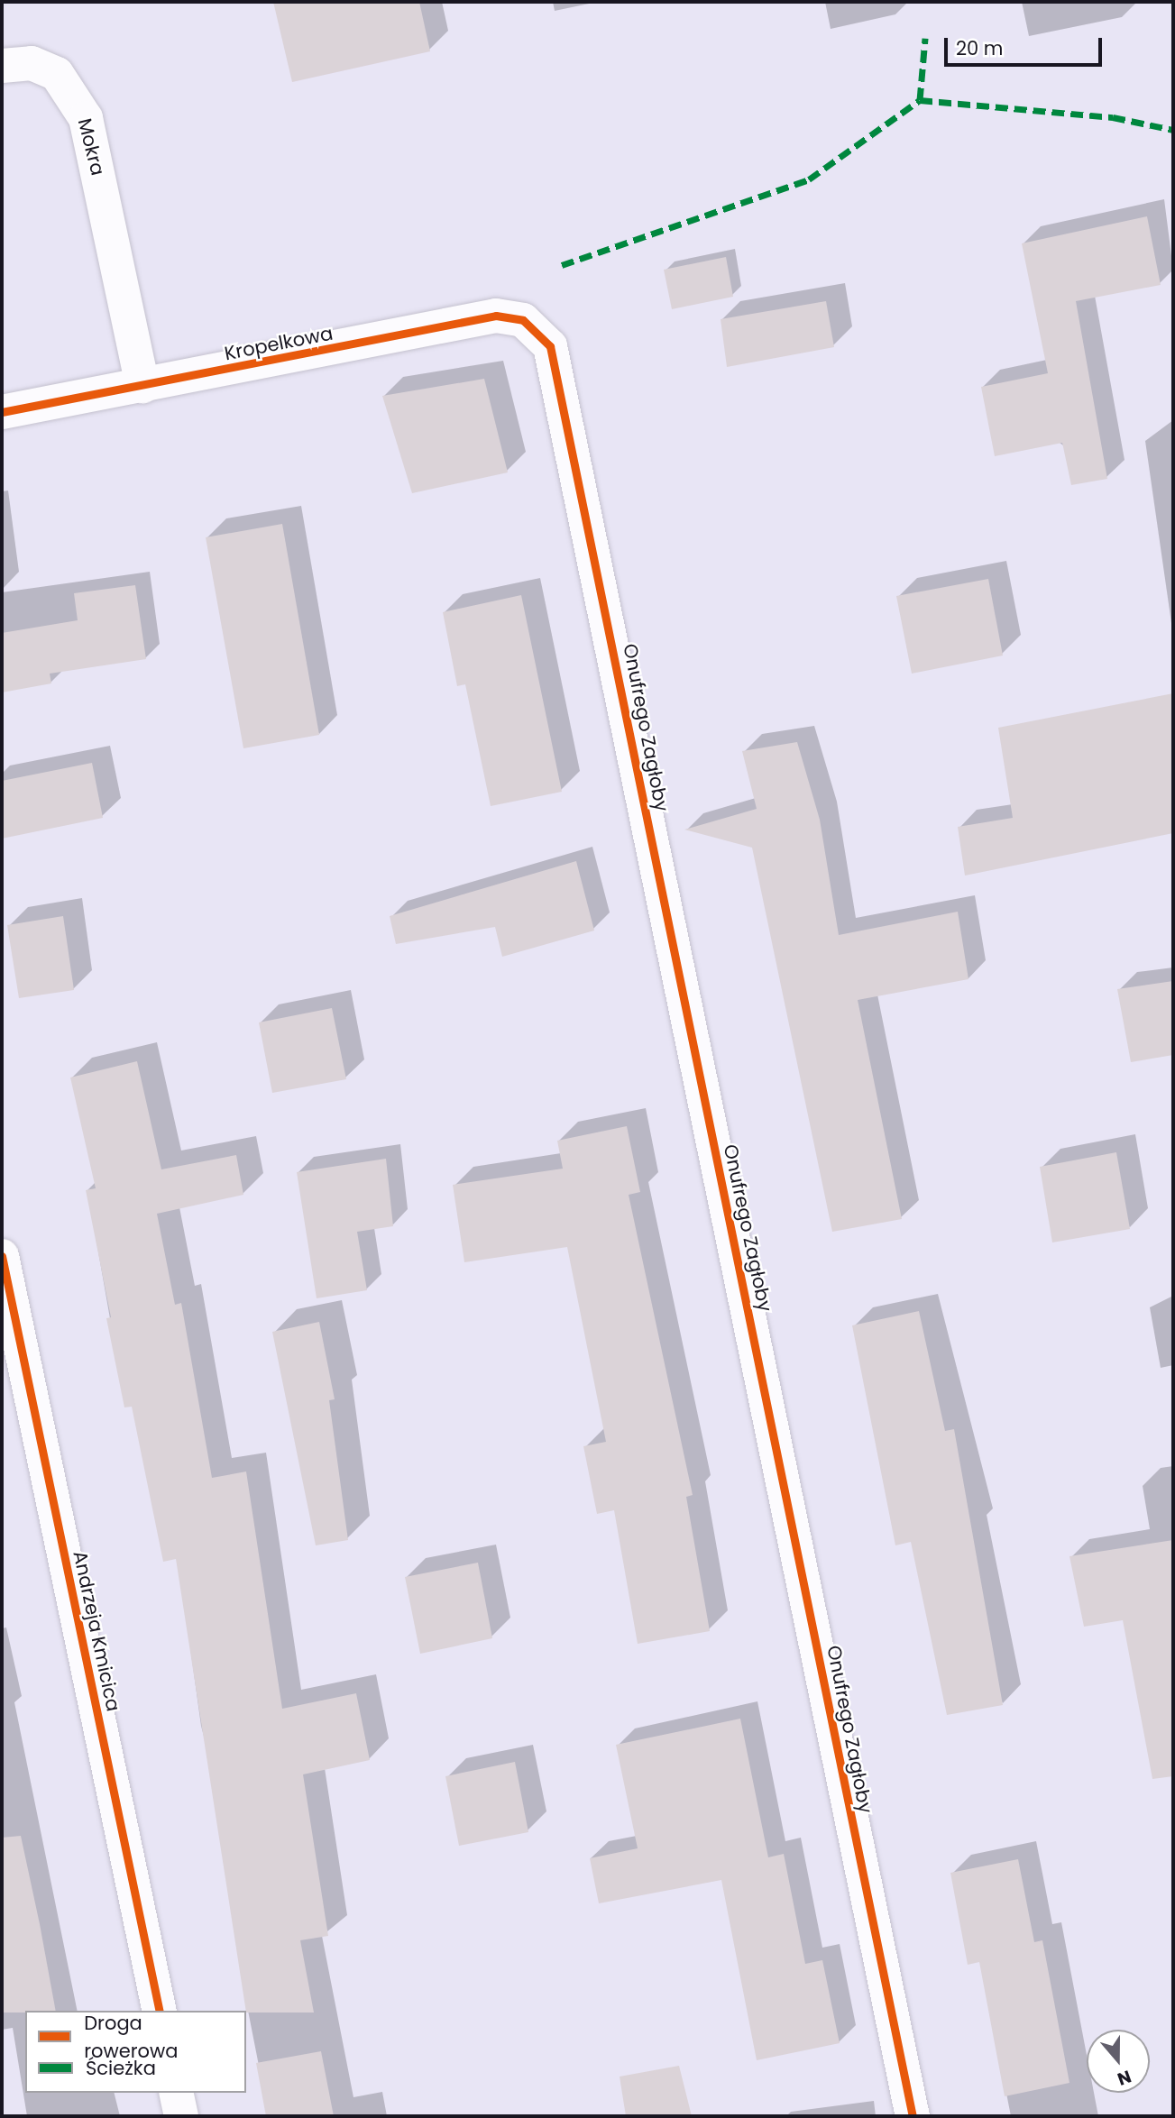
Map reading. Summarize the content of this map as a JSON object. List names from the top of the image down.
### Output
{
  "streets": {
    "street": [
      "Mokra",
      "Kropelkowa",
      "Onufrego Zagłoby",
      "Andrzeja Kmicica"
    ]
  },
  "crossings": [
    ["Mokra", "Kropelkowa"],
    ["Kropelkowa", "Onufrego Zagłoby"]
  ],
  "legend": ["Droga rowerowa", "Ścieżka"],
  "scale_bar": "20 m",
  "north": "bottom"
}
